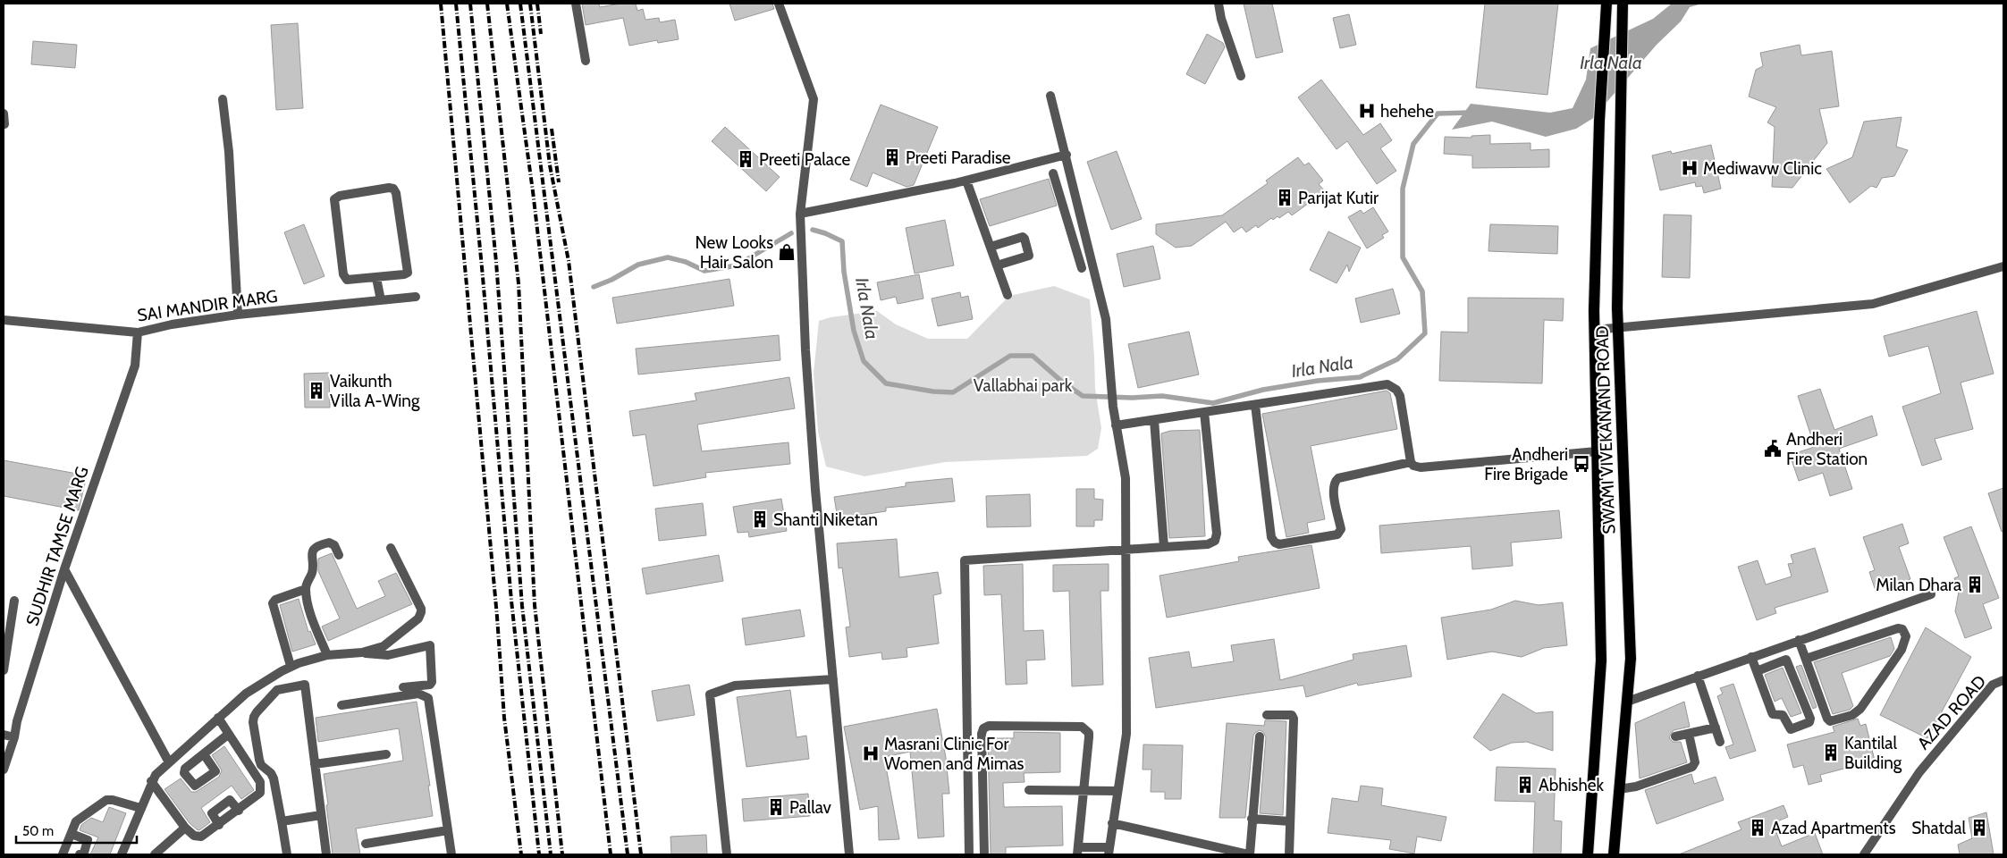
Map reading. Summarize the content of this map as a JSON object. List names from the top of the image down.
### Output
{
  "streets": {
    "main road": ["SWAMI VIVEKANAND ROAD"],
    "street": ["SAI MANDIR MARG", "SUDHIR TAMSE MARG", "AZAD ROAD"]
  },
  "crossings": [
    ["SAI MANDIR MARG", "SUDHIR TAMSE MARG"]
  ],
  "water": ["Irla Nala"],
  "parks": ["Vallabhai park"],
  "places": {
    "hospital": ["hehehe", "Mediwavw Clinic", "Masrani Clinic For Women and Mimas"],
    "building": [
      "Preeti Paradise",
      "Preeti Palace",
      "Parijat Kutir",
      "Vaikunth Villa A-Wing",
      "Shanti Niketan",
      "Milan Dhara",
      "Kantilal Building",
      "Abhishek",
      "Pallav",
      "Azad Apartments",
      "Shatdal"
    ],
    "shop": ["New Looks Hair Salon"],
    "public building": ["Andheri Fire Station"],
    "bus stop": ["Andheri Fire Brigade"]
  },
  "scale_bar": "50 m"
}
